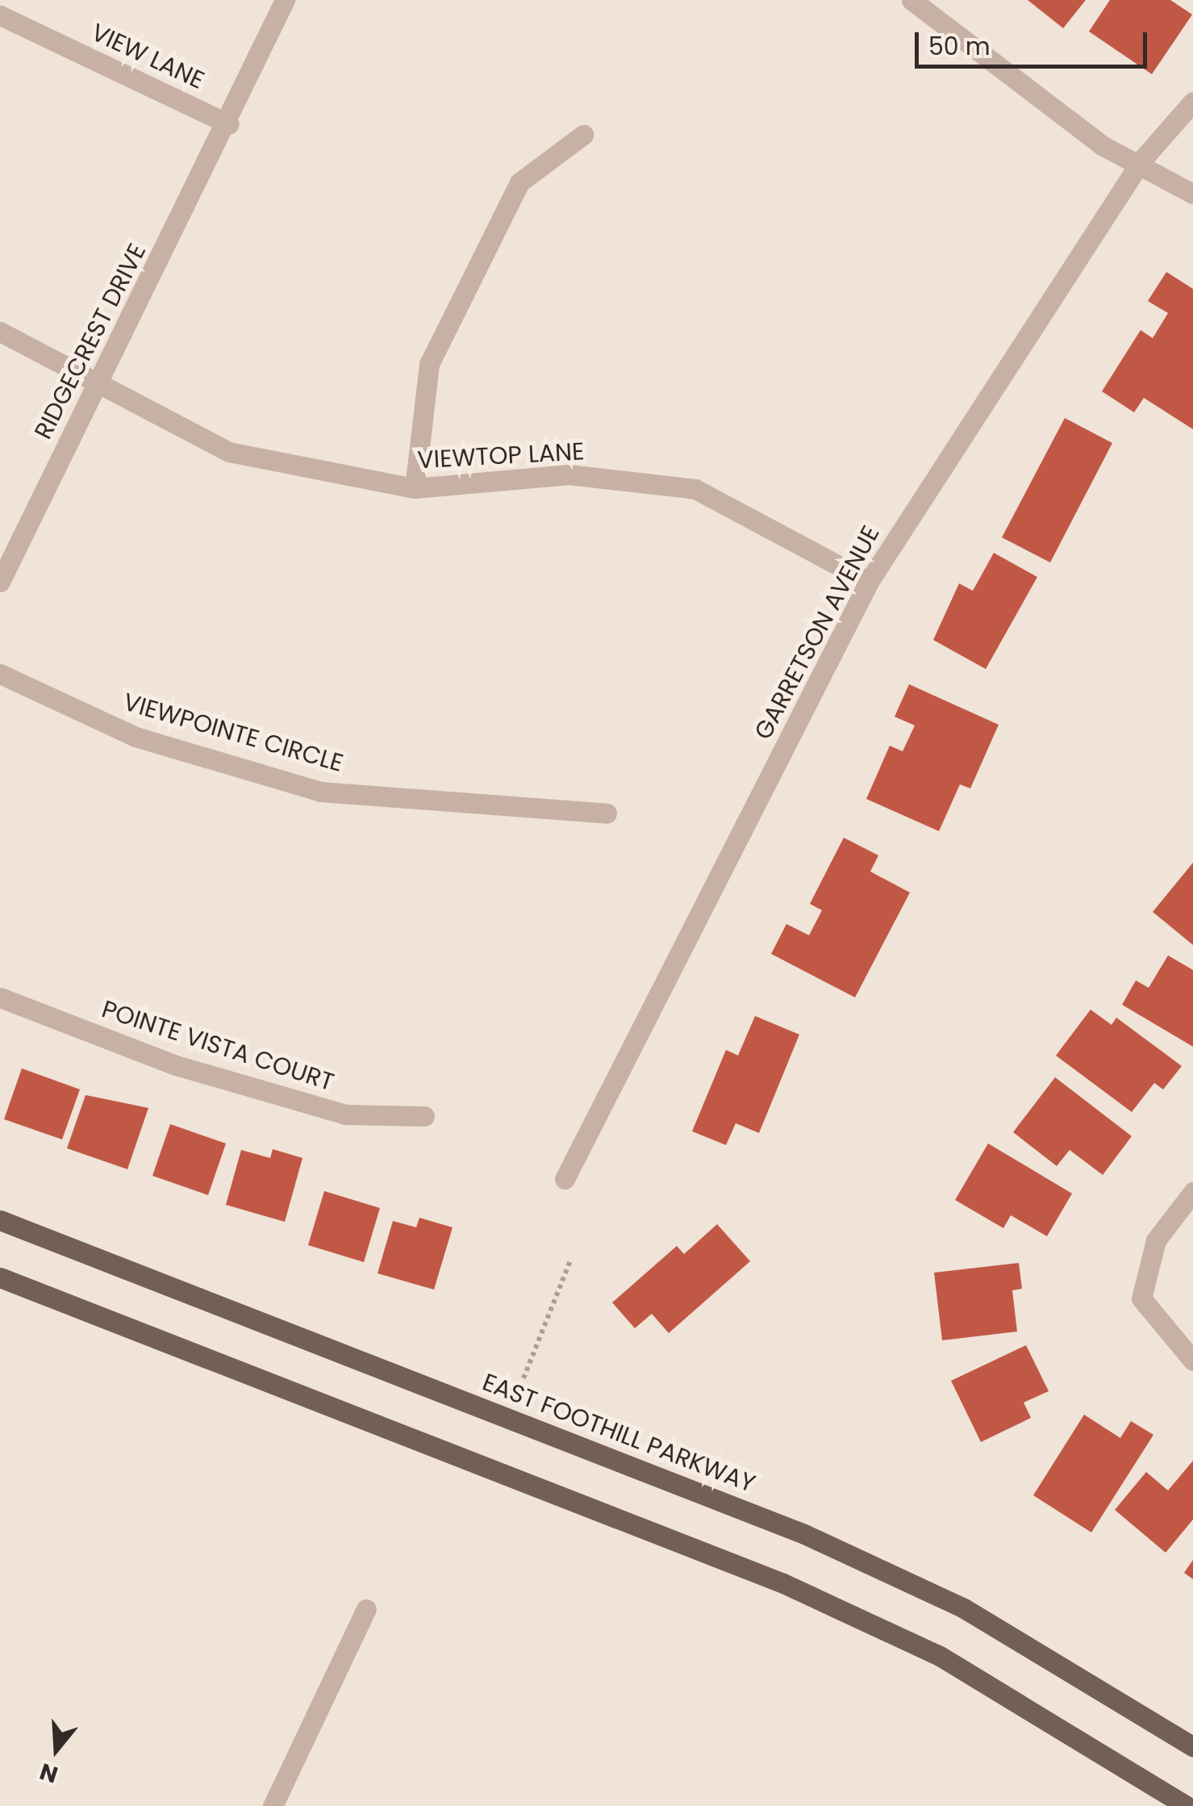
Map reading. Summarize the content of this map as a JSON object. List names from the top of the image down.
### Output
{
  "streets": {
    "main road": ["EAST FOOTHILL PARKWAY"],
    "street": [
      "VIEW LANE",
      "RIDGECREST DRIVE",
      "VIEWTOP LANE",
      "GARRETSON AVENUE",
      "VIEWPOINTE CIRCLE",
      "POINTE VISTA COURT"
    ]
  },
  "crossings": [
    ["VIEW LANE", "RIDGECREST DRIVE"],
    ["RIDGECREST DRIVE", "VIEWTOP LANE"],
    ["VIEWTOP LANE", "GARRETSON AVENUE"]
  ],
  "scale_bar": "50 m",
  "north": "bottom"
}
